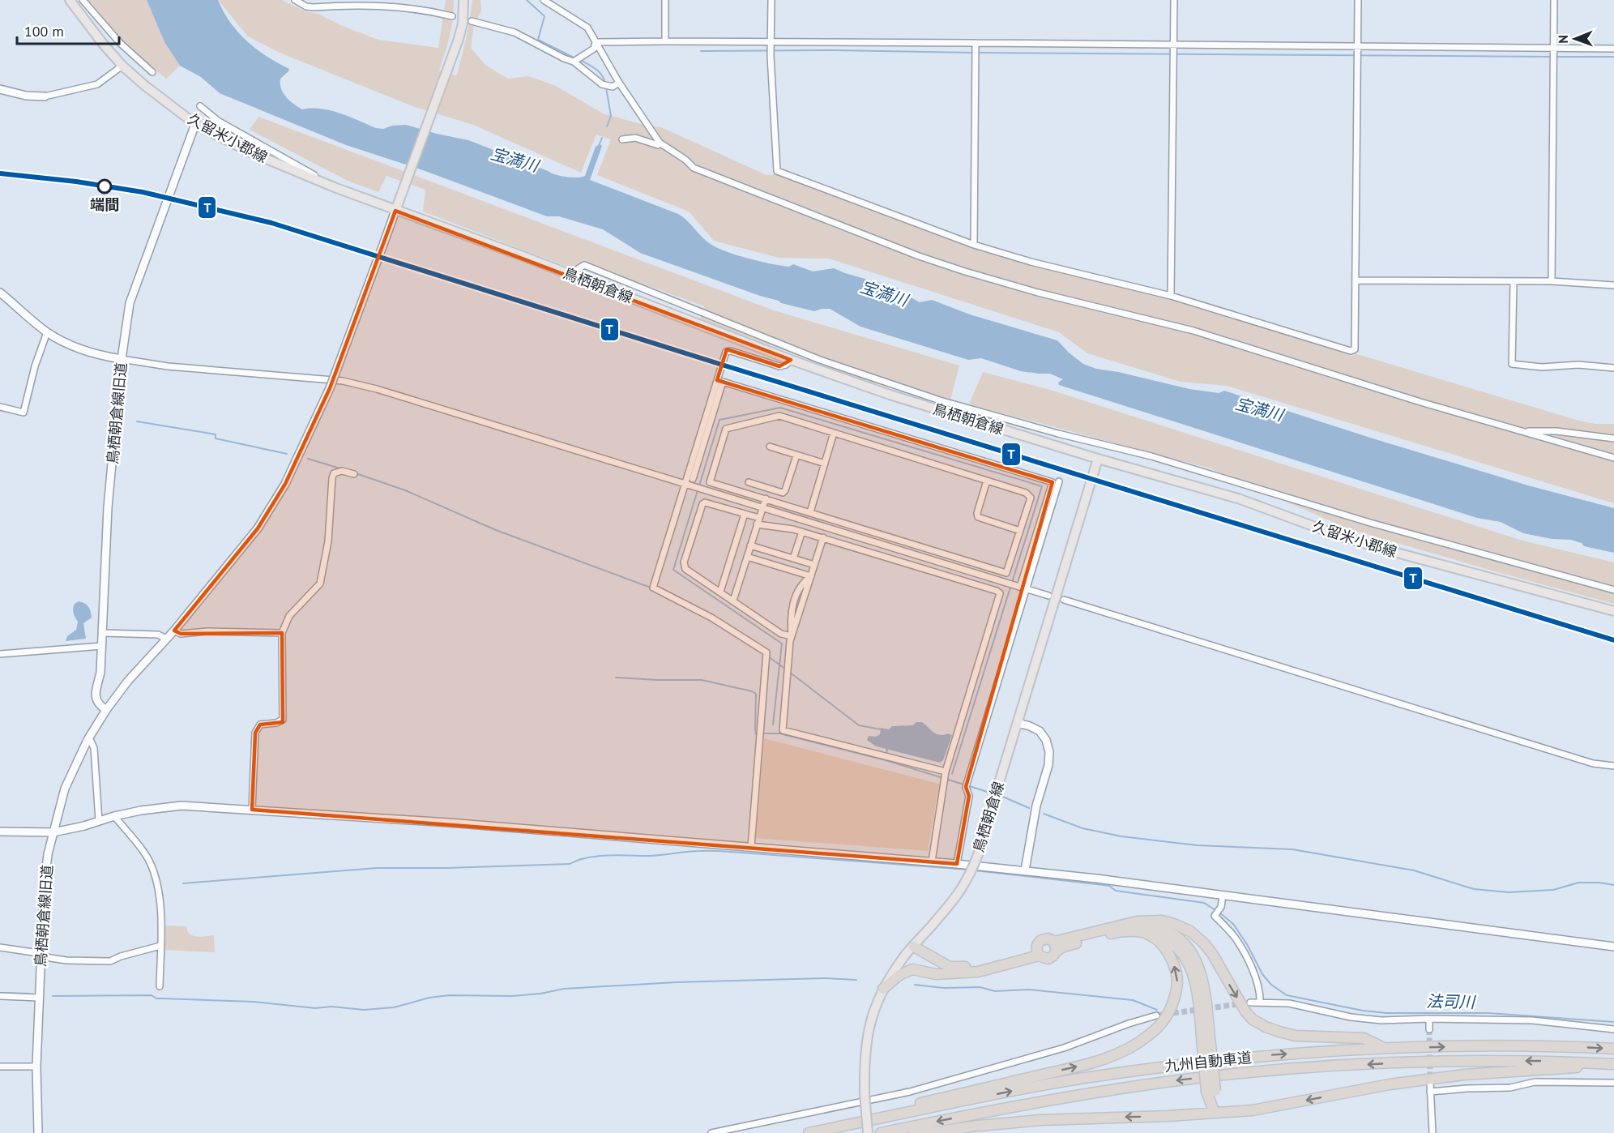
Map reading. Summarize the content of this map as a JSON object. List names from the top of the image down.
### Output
{
  "streets": {
    "highway": ["九州自動車道"],
    "main road": ["久留米小郡線", "鳥栖朝倉線"],
    "street": ["鳥栖朝倉線旧道"]
  },
  "crossings": [
    ["久留米小郡線", "鳥栖朝倉線"],
    ["久留米小郡線", "鳥栖朝倉線旧道"],
    ["鳥栖朝倉線", "鳥栖朝倉線旧道"]
  ],
  "water": ["宝満川", "法司川"],
  "places": ["端間"],
  "lines": ["transit line T"],
  "scale_bar": "100 m",
  "north": "left"
}
